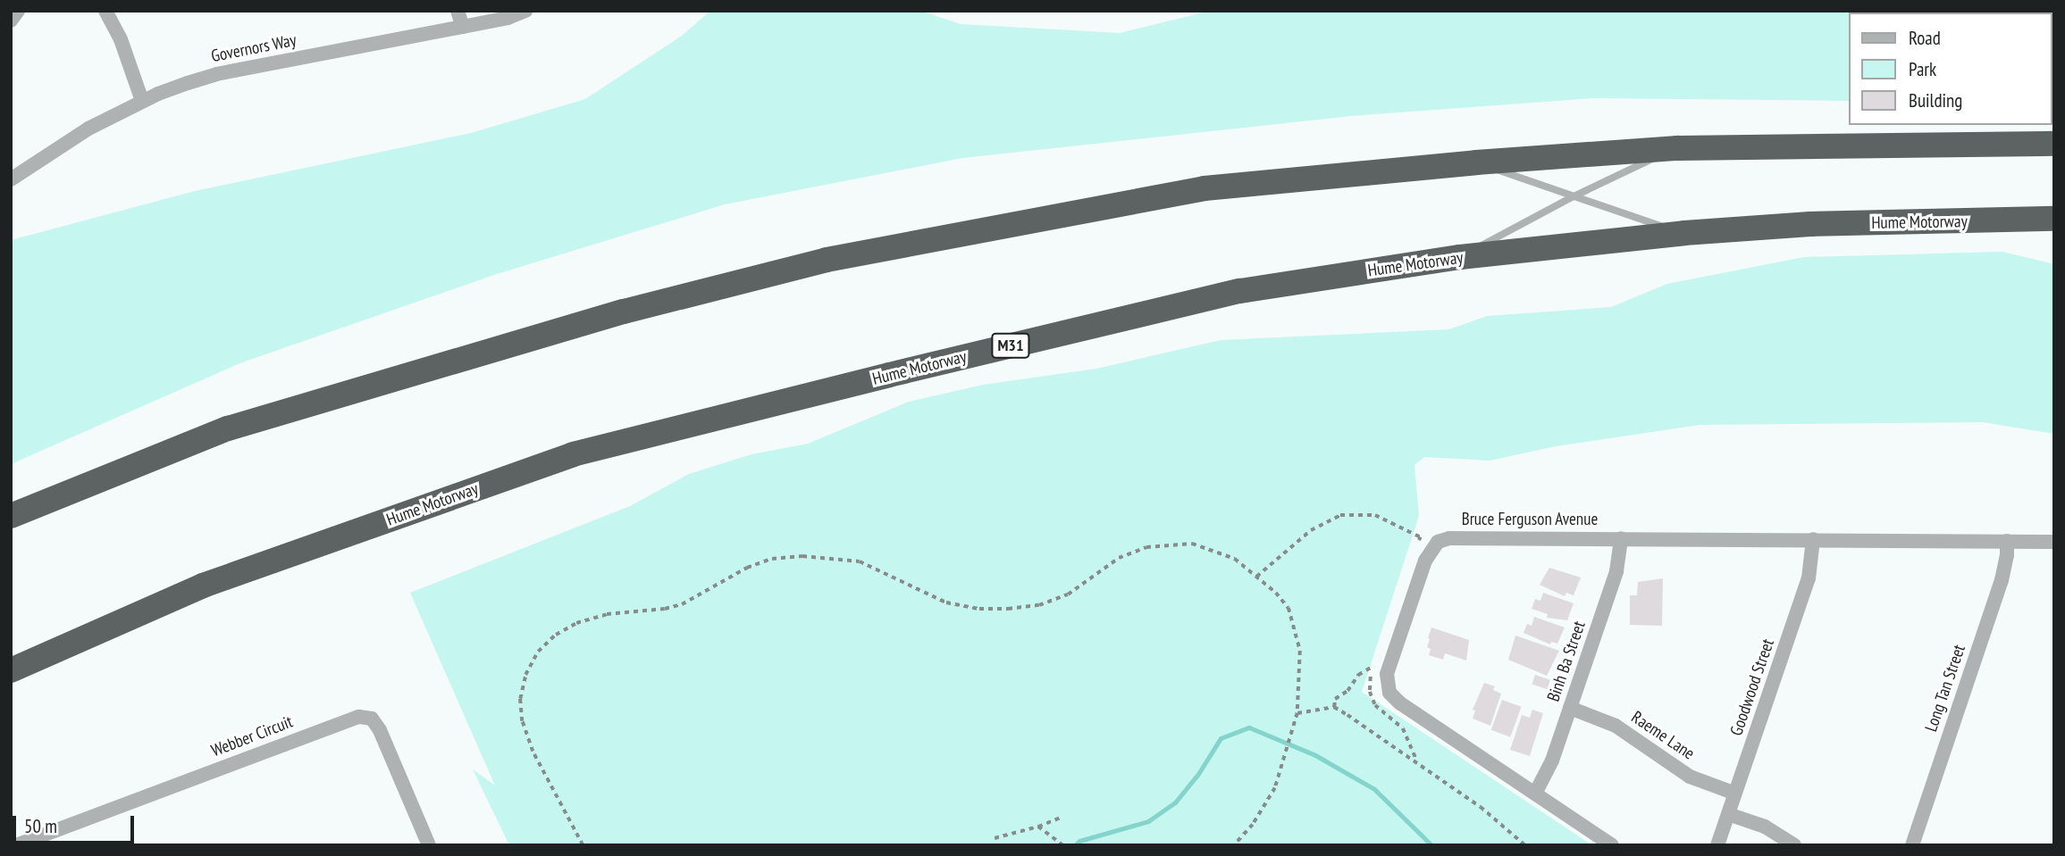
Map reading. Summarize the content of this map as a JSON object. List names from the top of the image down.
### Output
{
  "streets": {
    "highway": ["Hume Motorway", "M31"],
    "street": [
      "Governors Way",
      "Bruce Ferguson Avenue",
      "Binh Ba Street",
      "Goodwood Street",
      "Long Tan Street",
      "Raeme Lane",
      "Webber Circuit"
    ]
  },
  "crossings": [
    ["Bruce Ferguson Avenue", "Binh Ba Street"],
    ["Bruce Ferguson Avenue", "Goodwood Street"],
    ["Bruce Ferguson Avenue", "Long Tan Street"],
    ["Binh Ba Street", "Raeme Lane"],
    ["Goodwood Street", "Raeme Lane"]
  ],
  "legend": ["Road", "Park", "Building"],
  "scale_bar": "50 m"
}
